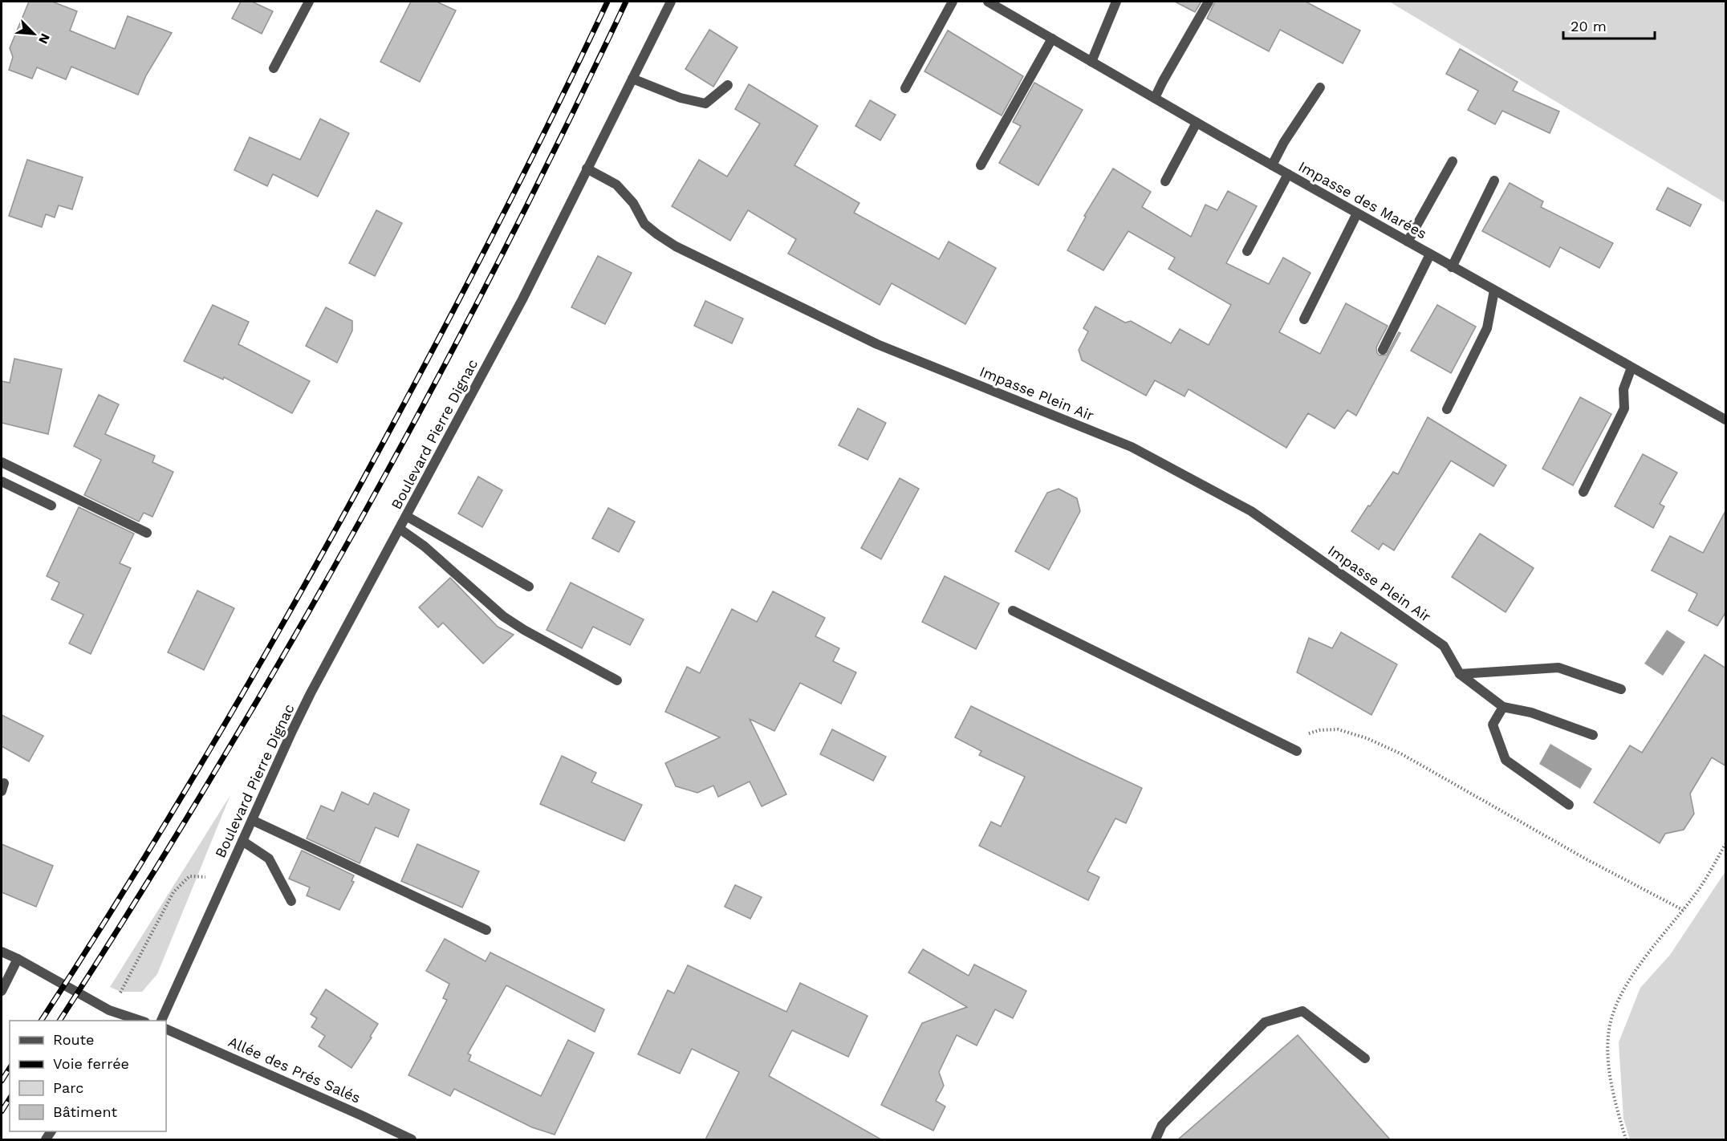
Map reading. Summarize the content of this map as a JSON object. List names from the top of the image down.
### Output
{
  "streets": {
    "street": [
      "Impasse des Marées",
      "Impasse Plein Air",
      "Boulevard Pierre Dignac",
      "Allée des Prés Salés"
    ]
  },
  "crossings": [
    ["Impasse Plein Air", "Boulevard Pierre Dignac"]
  ],
  "legend": [
    "Route",
    "Voie ferrée",
    "Parc",
    "Bâtiment"
  ],
  "scale_bar": "20 m",
  "north": "bottom right"
}
